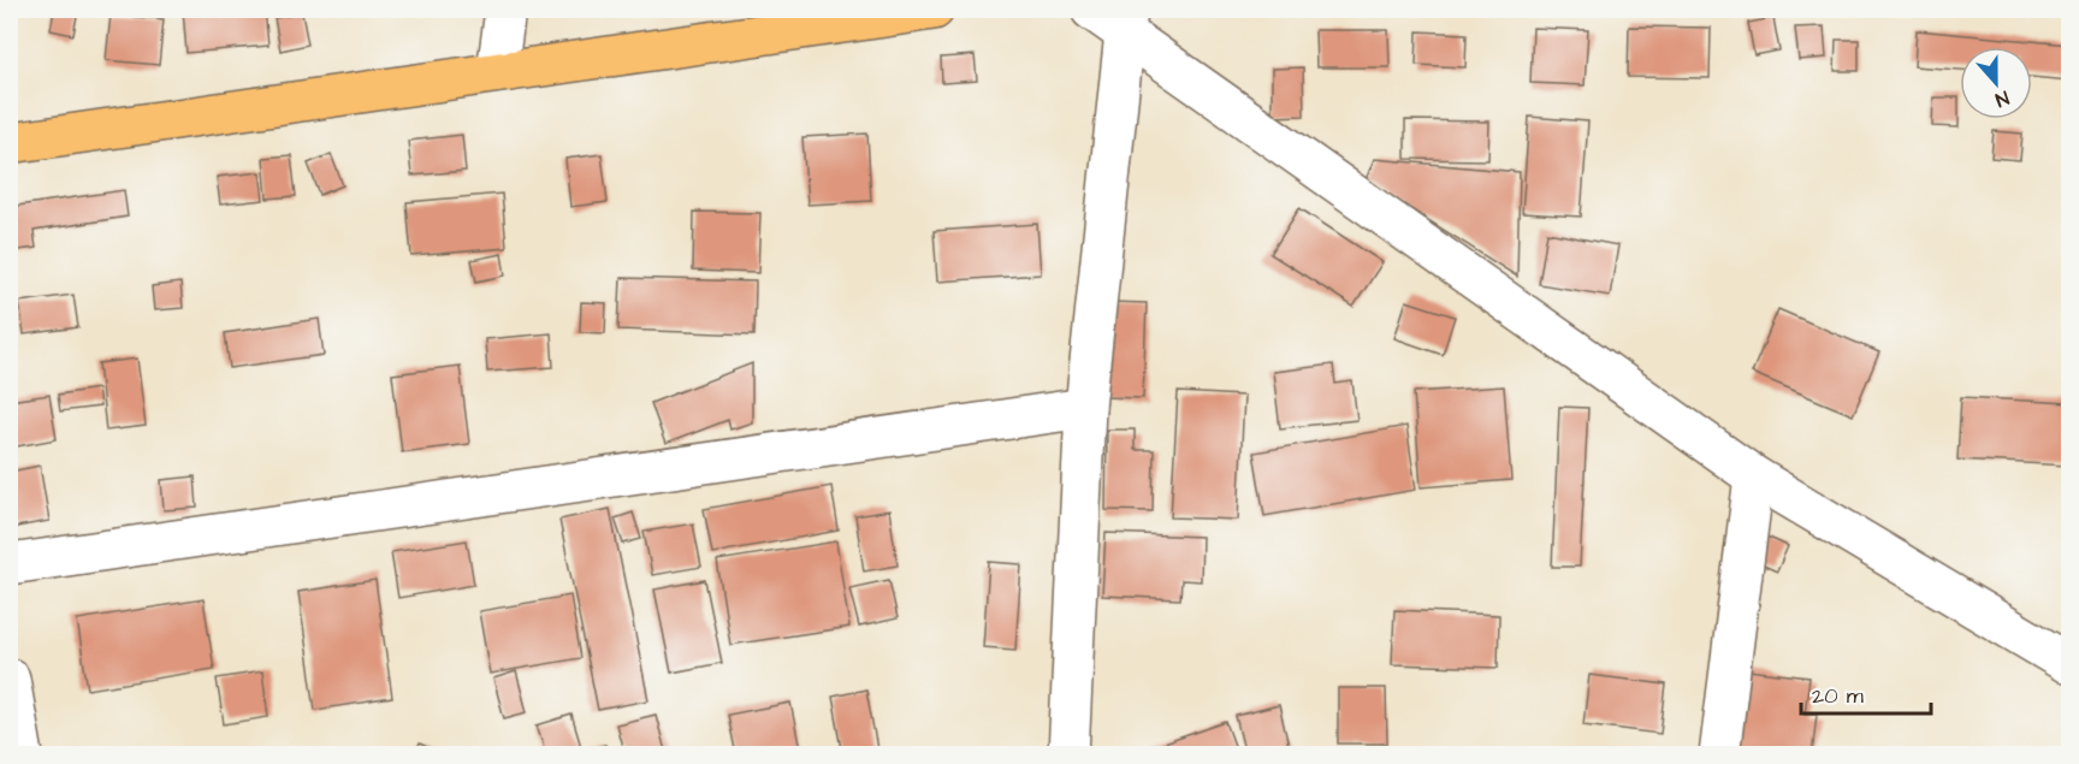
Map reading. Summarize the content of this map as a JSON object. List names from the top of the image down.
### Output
{
  "scale_bar": "20 m",
  "north": "bottom"
}
